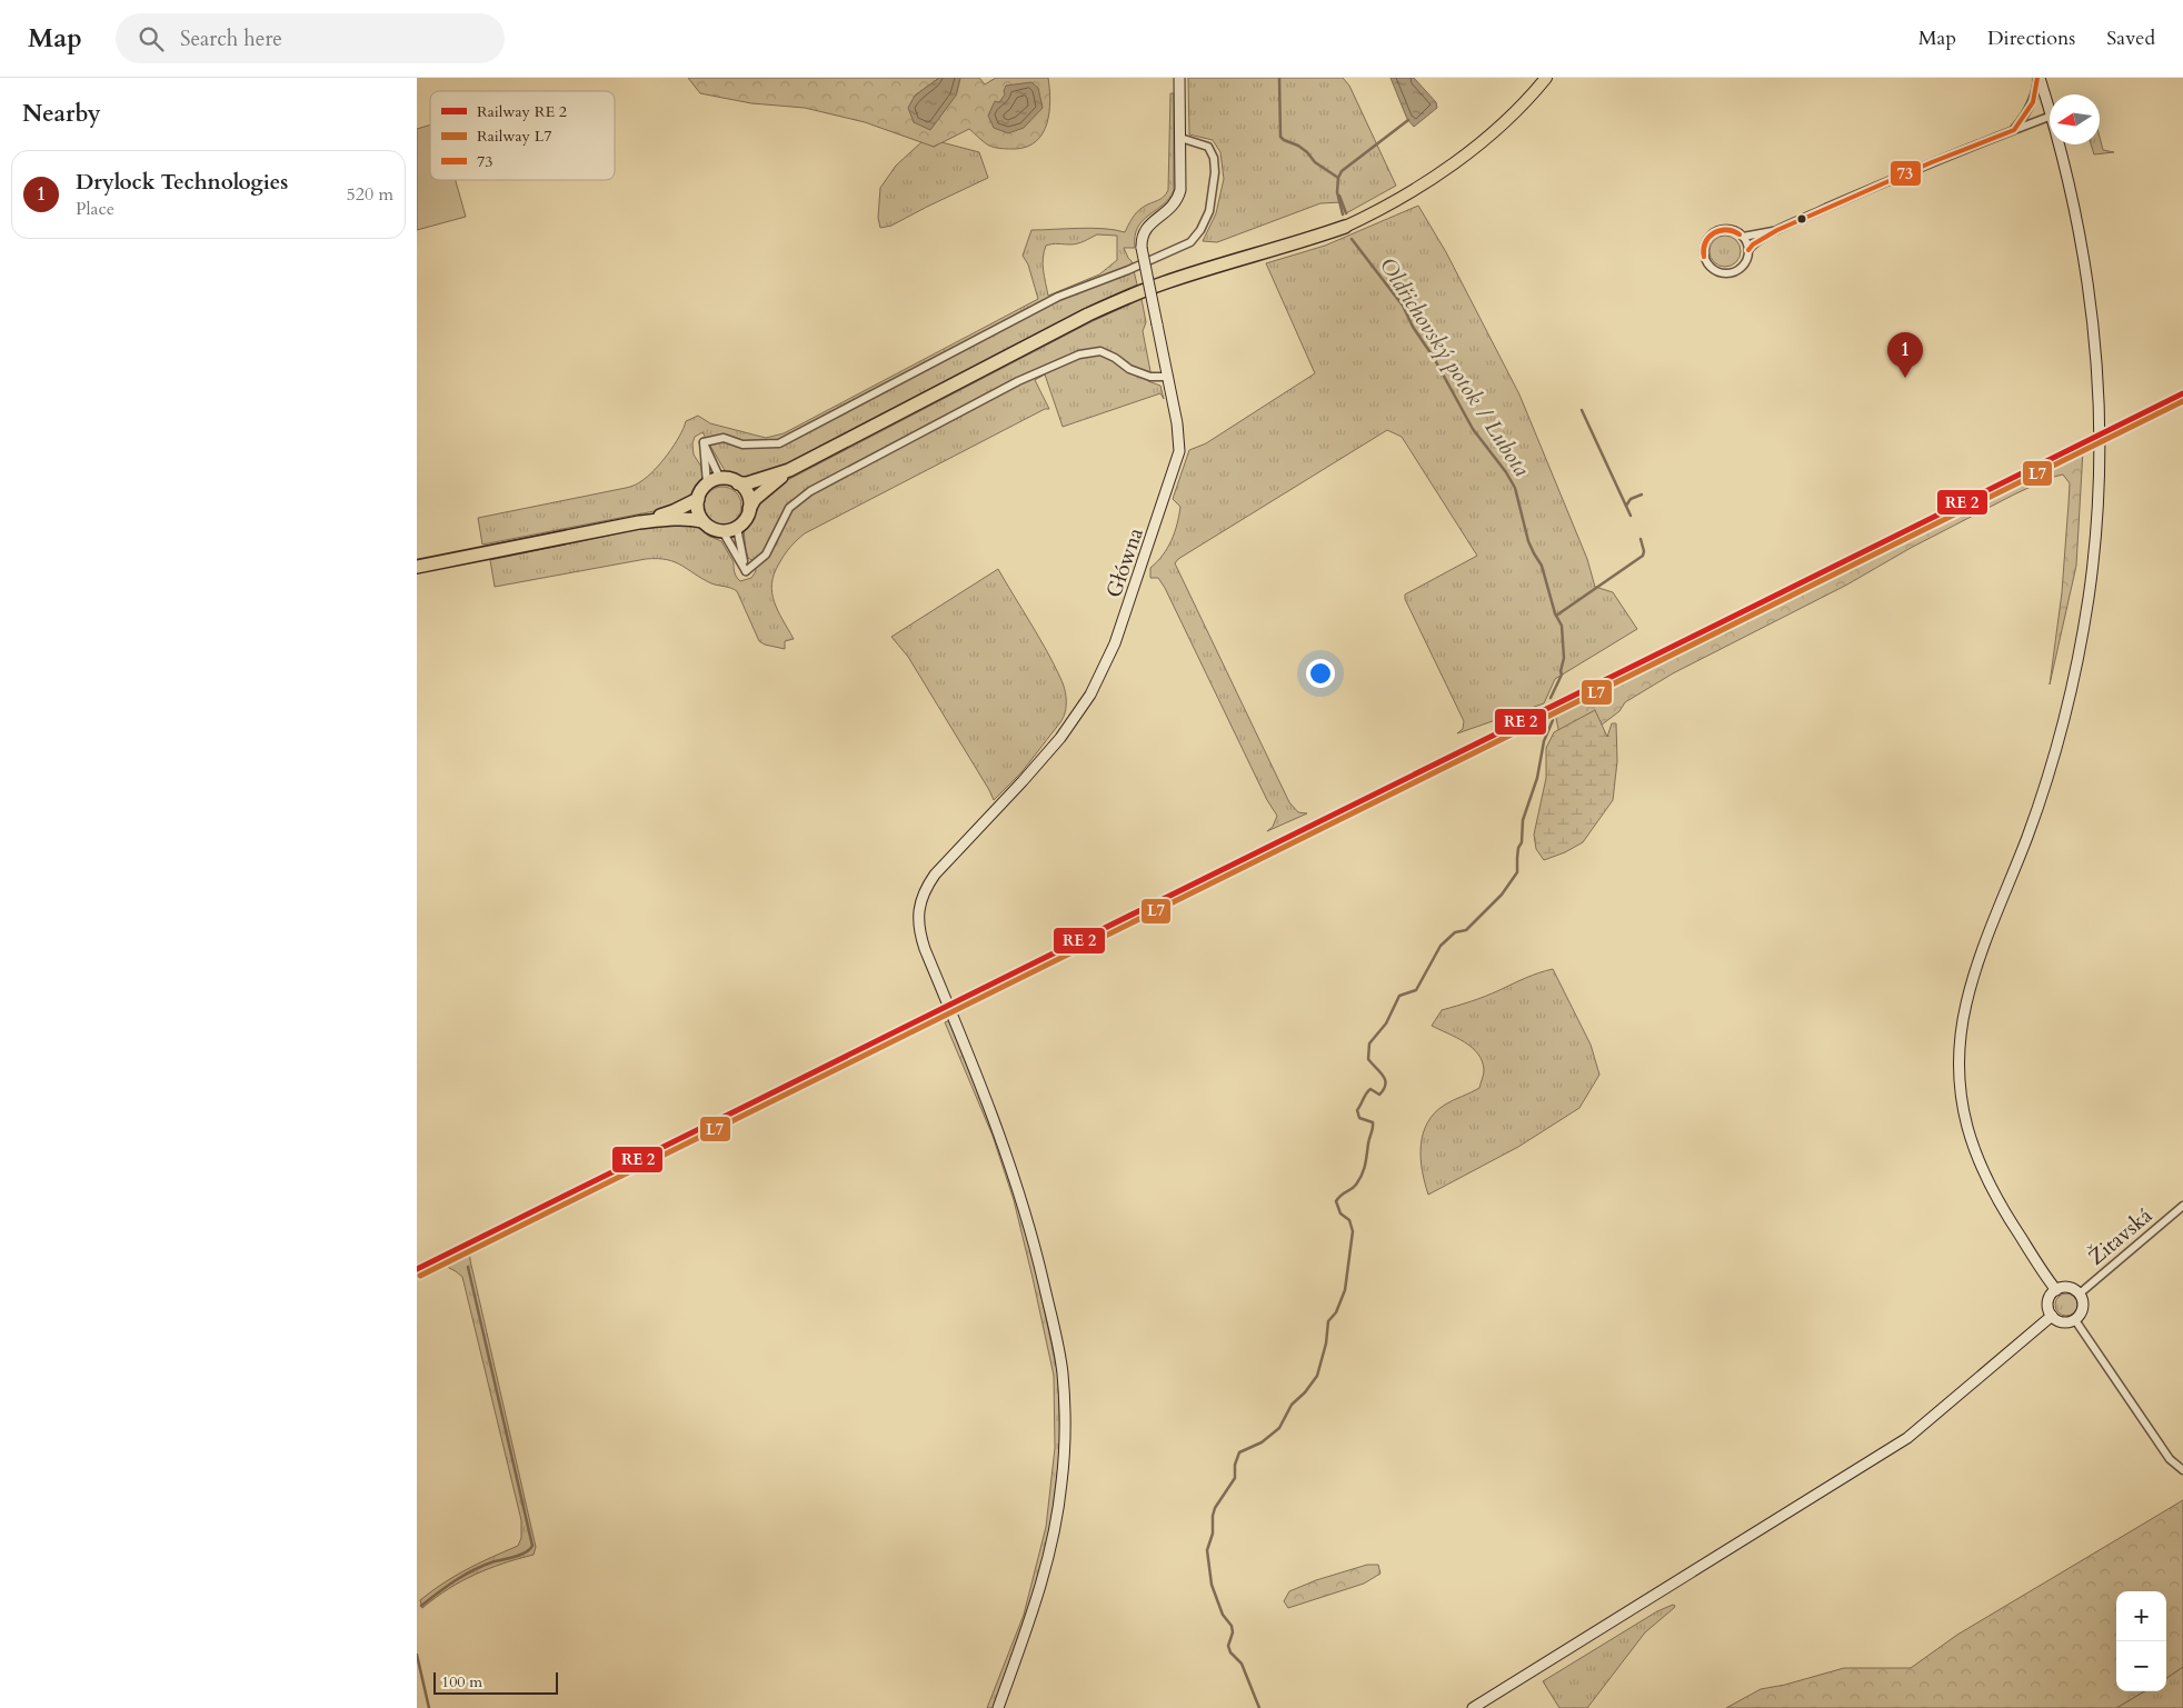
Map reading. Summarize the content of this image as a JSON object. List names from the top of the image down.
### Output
{
  "streets": {
    "main road": ["Główna"],
    "street": ["Žitavská"]
  },
  "water": ["Oldřichovský potok / Lubota"],
  "lines": ["transit line 73", "rail line L7"],
  "legend": ["Railway RE 2", "Railway L7", "73"],
  "scale_bar": "100 m",
  "north": "left",
  "page": {
    "header": "Map",
    "search": "Search here",
    "nav": ["Map", "Directions", "Saved"],
    "heading": "Nearby",
    "list": [
      {
        "mark": "1",
        "name": "Drylock Technologies",
        "note": "Place",
        "value": "520 m"
      }
    ],
    "pins": "1",
    "map_buttons": ["+", "−"],
    "scale": "100 m"
  }
}
